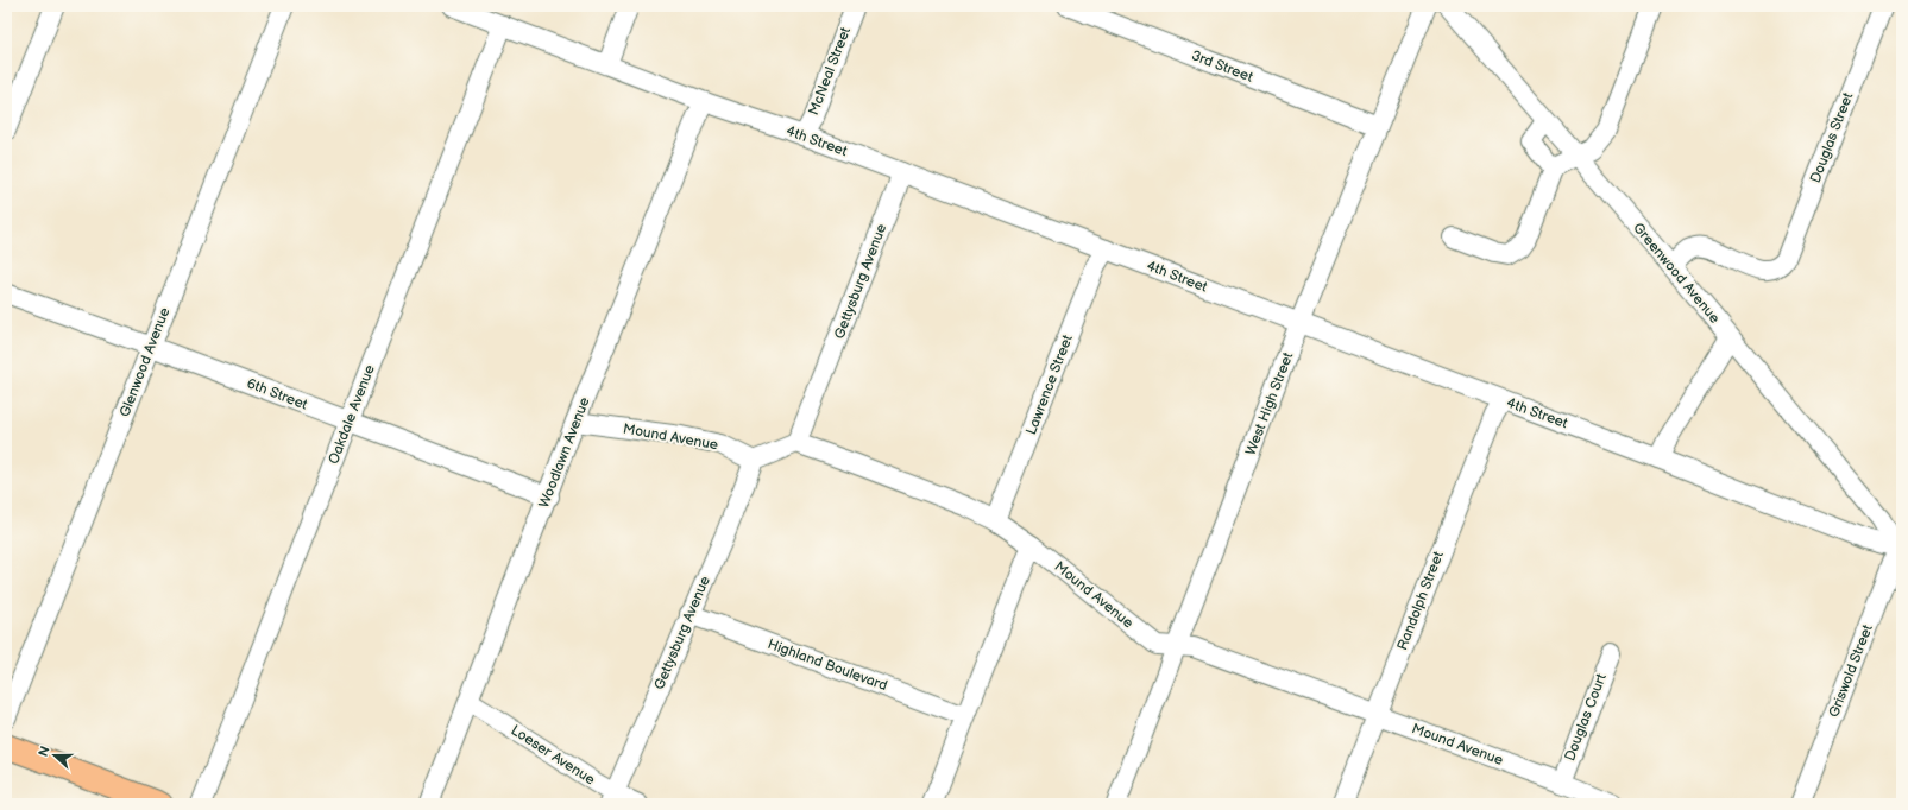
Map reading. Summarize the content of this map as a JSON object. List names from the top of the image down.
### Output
{
  "streets": {
    "street": [
      "3rd Street",
      "McNeal Street",
      "Douglas Street",
      "4th Street",
      "Greenwood Avenue",
      "Gettysburg Avenue",
      "Glenwood Avenue",
      "Lawrence Street",
      "6th Street",
      "West High Street",
      "Oakdale Avenue",
      "Mound Avenue",
      "Woodlawn Avenue",
      "Randolph Street",
      "Highland Boulevard",
      "Griswold Street",
      "Douglas Court",
      "Loeser Avenue"
    ]
  },
  "crossings": [
    ["3rd Street", "West High Street"],
    ["McNeal Street", "4th Street"],
    ["Douglas Street", "Greenwood Avenue"],
    ["4th Street", "Greenwood Avenue"],
    ["4th Street", "Gettysburg Avenue"],
    ["4th Street", "Lawrence Street"],
    ["4th Street", "West High Street"],
    ["4th Street", "Oakdale Avenue"],
    ["4th Street", "Woodlawn Avenue"],
    ["4th Street", "Randolph Street"],
    ["4th Street", "Griswold Street"],
    ["Greenwood Avenue", "Griswold Street"],
    ["Gettysburg Avenue", "Mound Avenue"],
    ["Gettysburg Avenue", "Highland Boulevard"],
    ["Gettysburg Avenue", "Loeser Avenue"],
    ["Glenwood Avenue", "6th Street"],
    ["Lawrence Street", "Mound Avenue"],
    ["6th Street", "Oakdale Avenue"],
    ["6th Street", "Woodlawn Avenue"],
    ["West High Street", "Mound Avenue"],
    ["Mound Avenue", "Woodlawn Avenue"],
    ["Mound Avenue", "Randolph Street"],
    ["Mound Avenue", "Douglas Court"],
    ["Woodlawn Avenue", "Loeser Avenue"]
  ],
  "north": "left"
}
